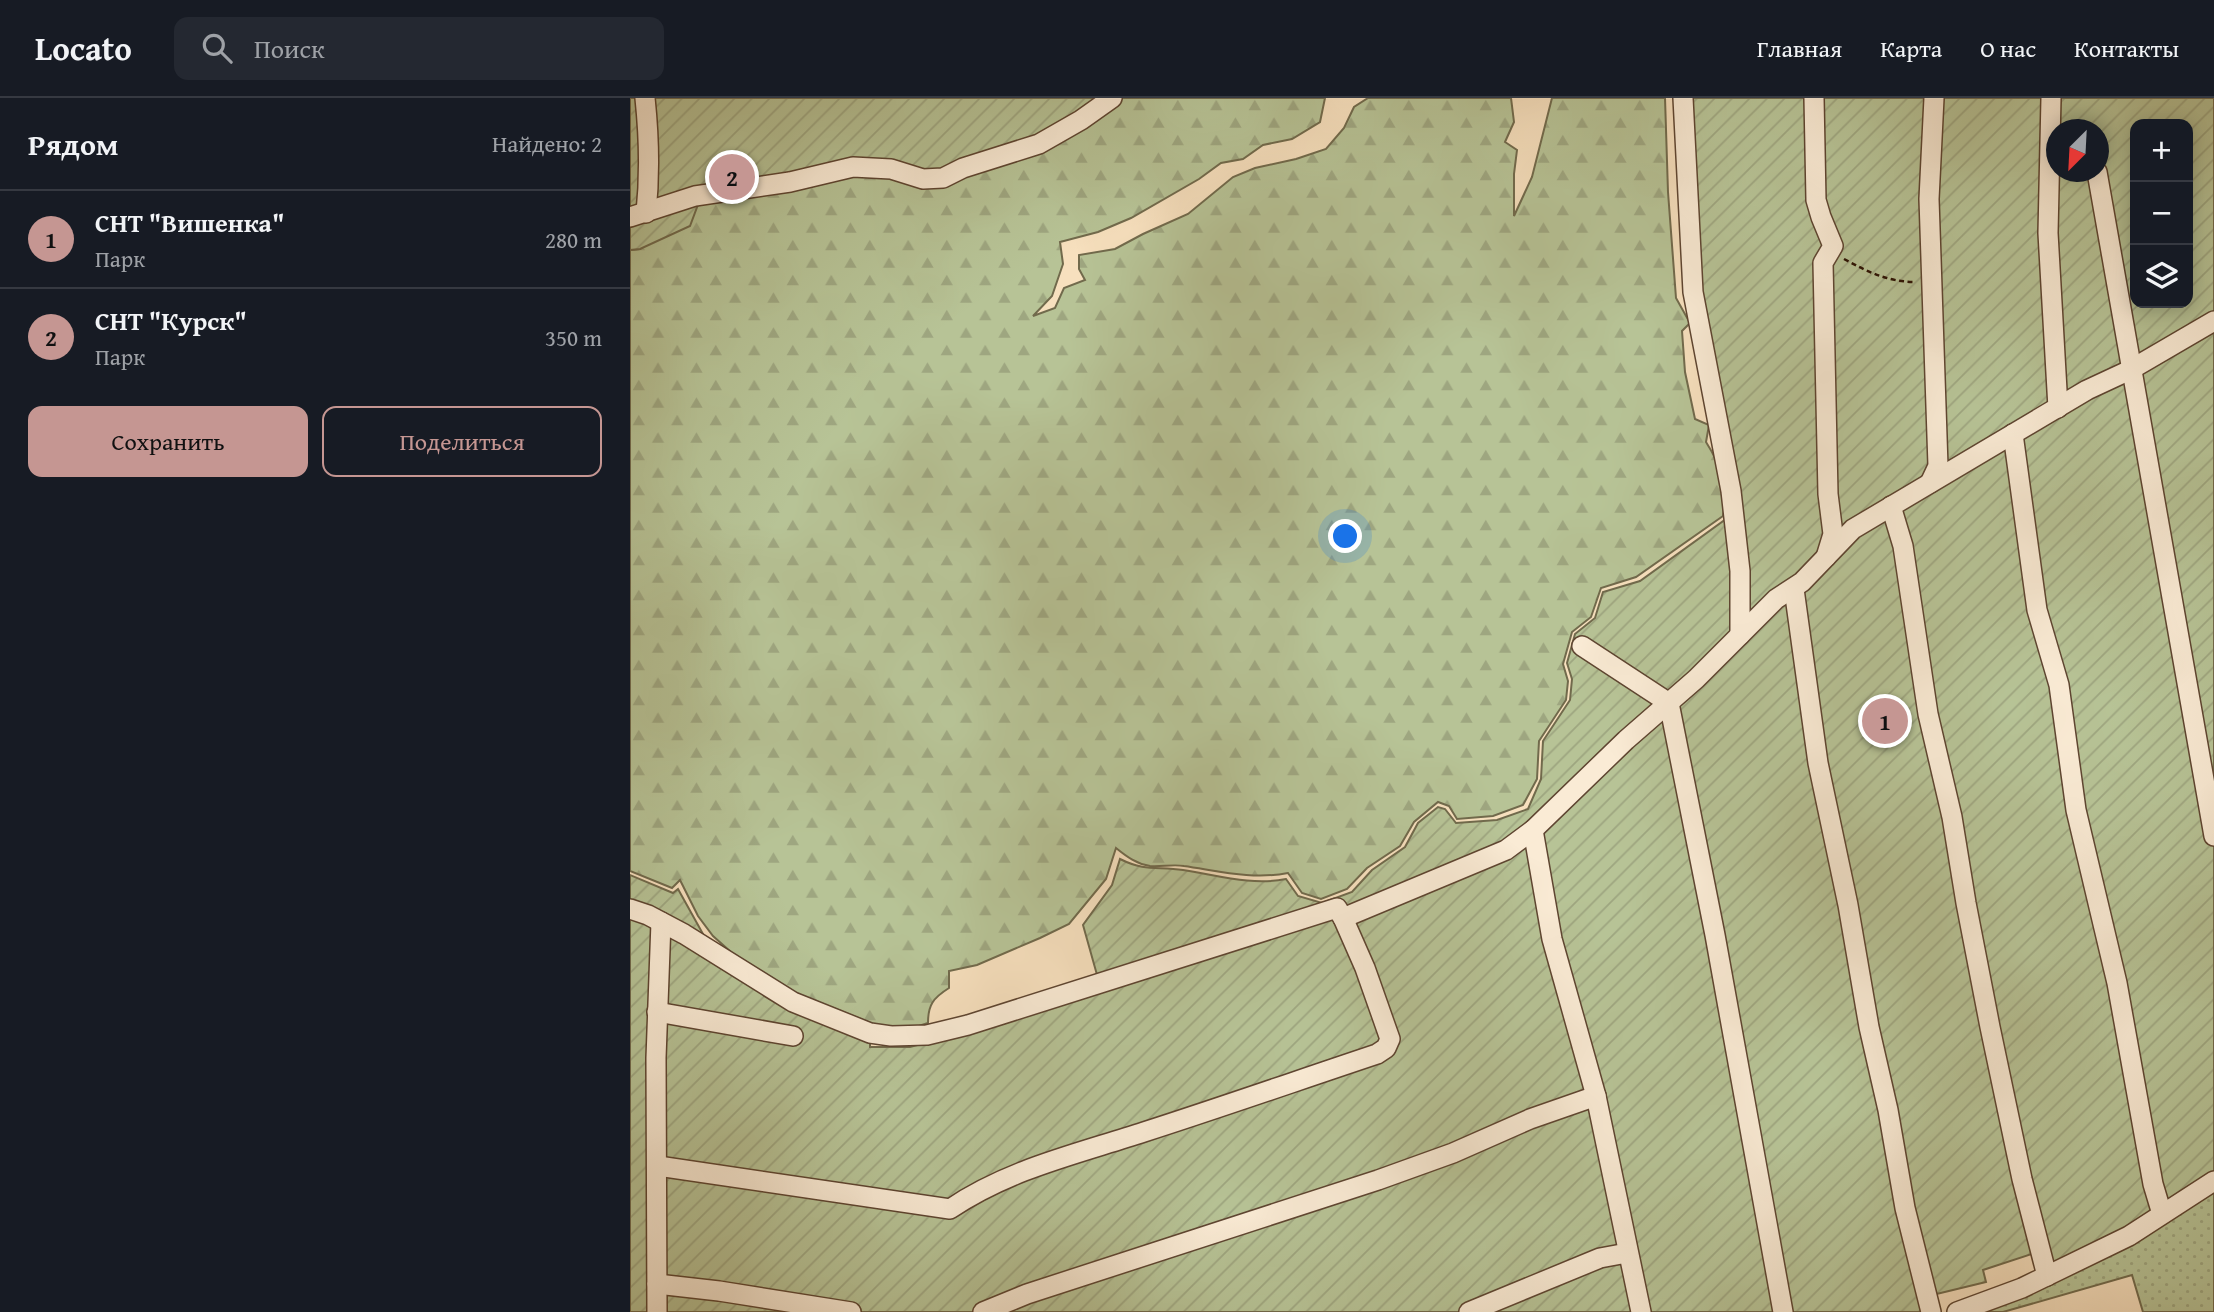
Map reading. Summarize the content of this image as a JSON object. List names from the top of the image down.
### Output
{
  "north": "bottom left",
  "page": {
    "header": "Locato",
    "search": "Поиск",
    "nav": [
      "Главная",
      "Карта",
      "О нас",
      "Контакты"
    ],
    "heading": ["Рядом", "Найдено: 2"],
    "map_buttons": ["+", "−"],
    "pins": ["2", "1"],
    "list": [
      {
        "mark": "1",
        "name": "СНТ \"Вишенка\"",
        "note": "Парк",
        "value": "280 m"
      },
      {
        "mark": "2",
        "name": "СНТ \"Курск\"",
        "note": "Парк",
        "value": "350 m"
      }
    ],
    "buttons": ["Сохранить", "Поделиться"]
  }
}
